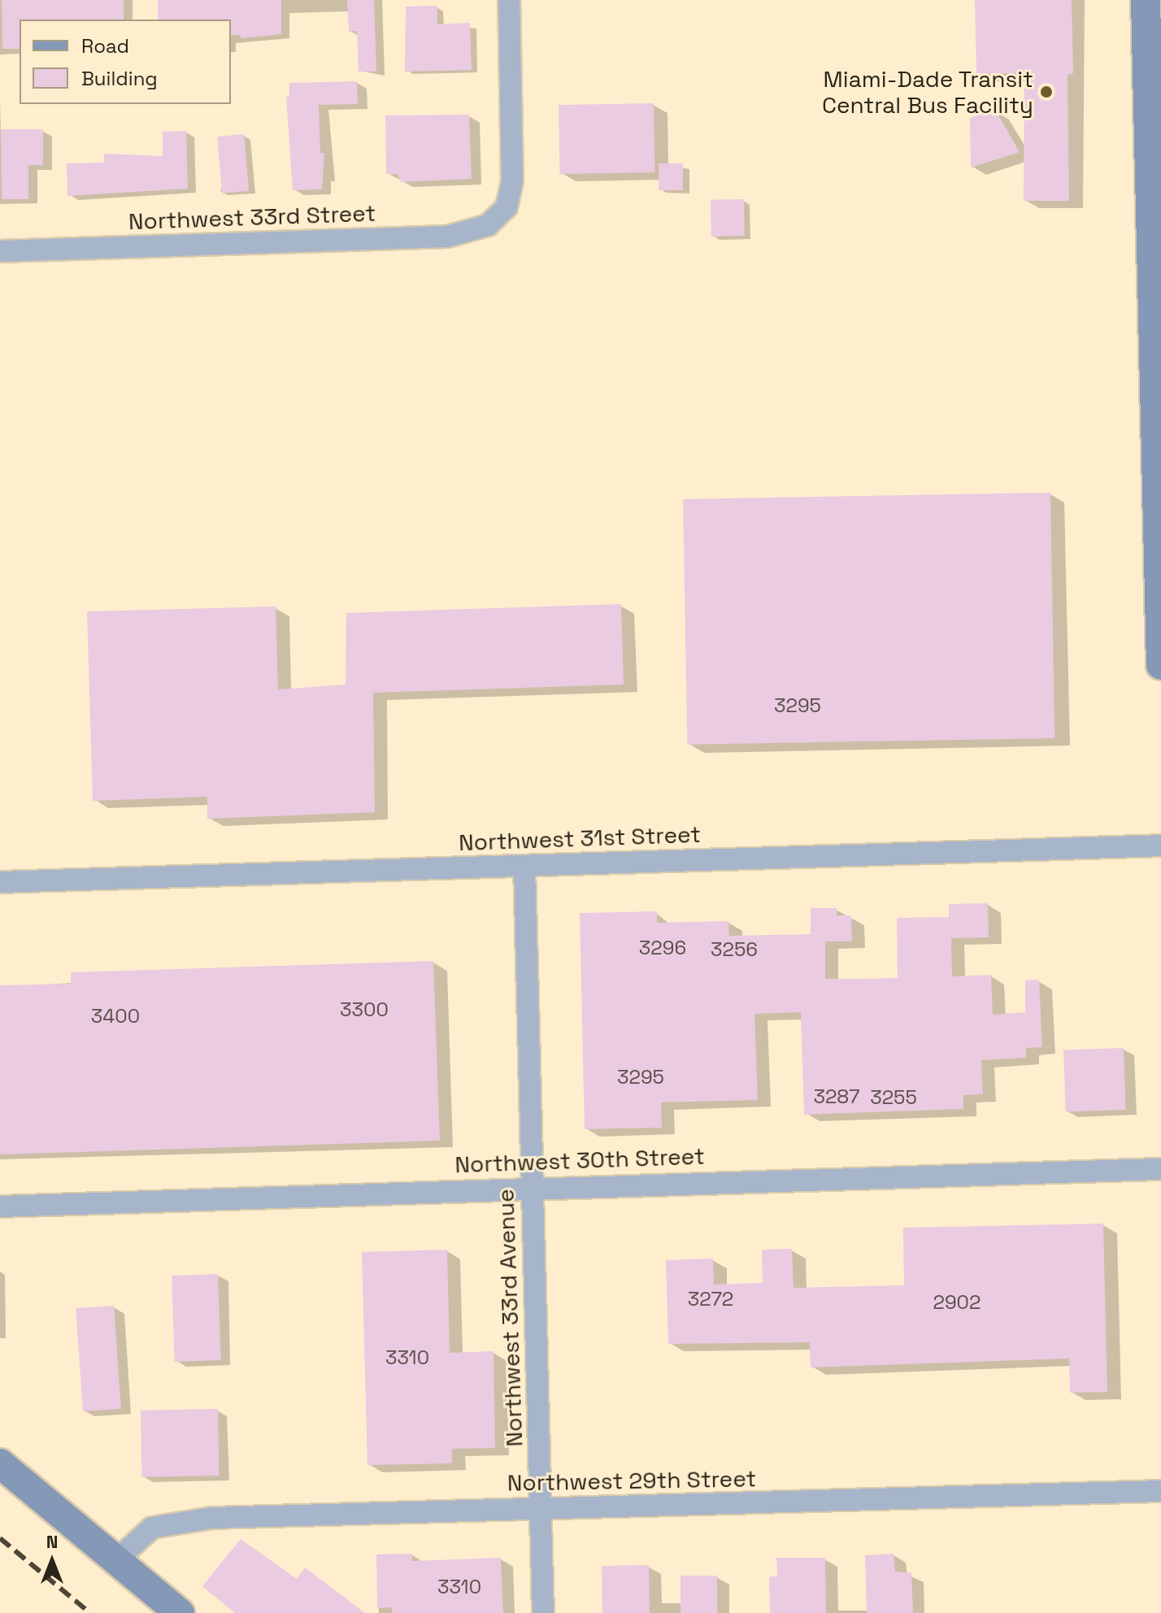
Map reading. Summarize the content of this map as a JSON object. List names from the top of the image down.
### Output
{
  "streets": {
    "street": [
      "Northwest 33rd Street",
      "Northwest 31st Street",
      "Northwest 30th Street",
      "Northwest 33rd Avenue",
      "Northwest 29th Street"
    ]
  },
  "crossings": [
    ["Northwest 31st Street", "Northwest 33rd Avenue"],
    ["Northwest 30th Street", "Northwest 33rd Avenue"],
    ["Northwest 33rd Avenue", "Northwest 29th Street"]
  ],
  "places": ["Miami-Dade Transit Central Bus Facility"],
  "house_numbers": [
    "3295",
    "3296",
    "3256",
    "3300",
    "3400",
    "3295",
    "3287",
    "3255",
    "3272",
    "2902",
    "3310",
    "3310"
  ],
  "legend": ["Road", "Building"],
  "north": "top"
}
